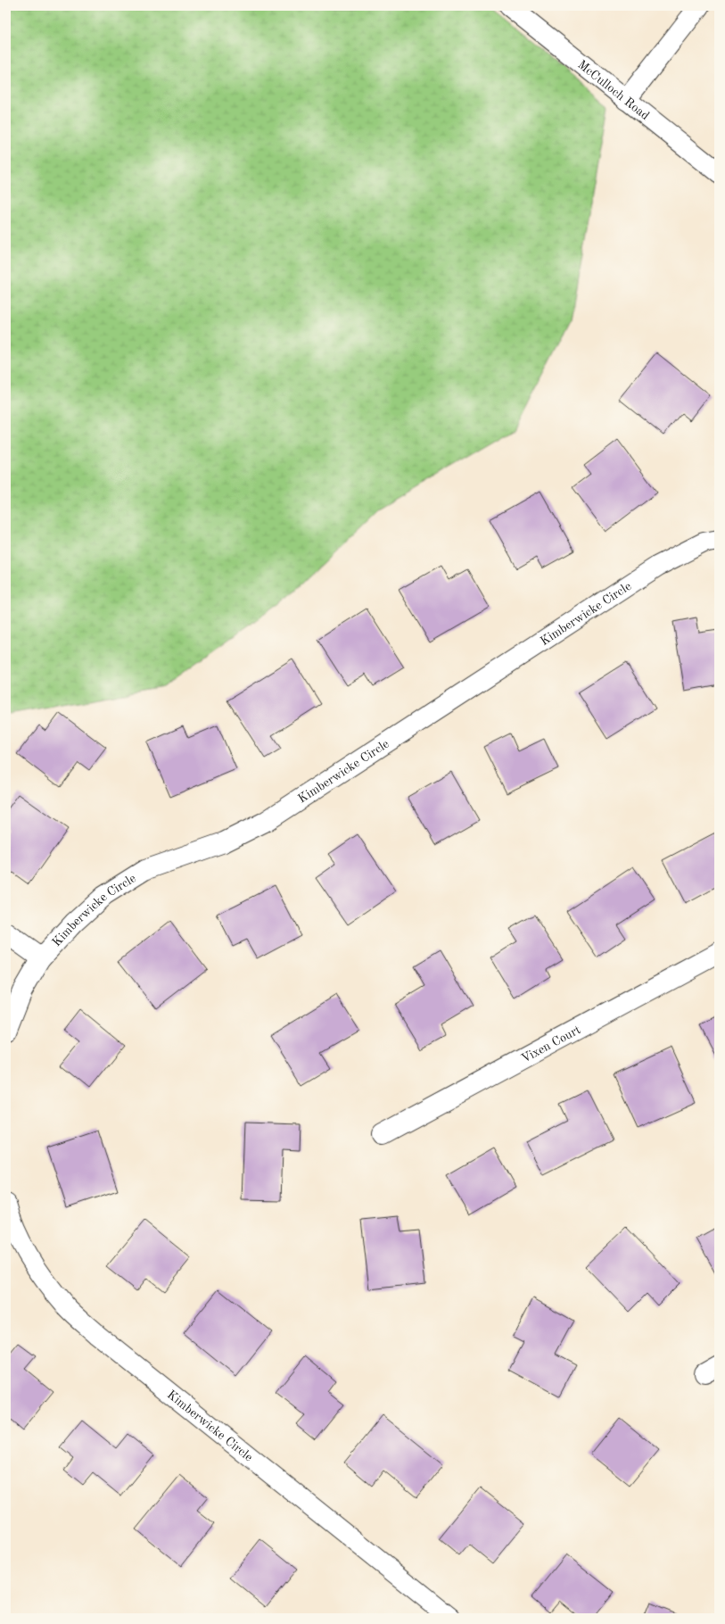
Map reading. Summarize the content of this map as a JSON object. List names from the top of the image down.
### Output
{
  "streets": {
    "street": ["McCulloch Road", "Kimberwicke Circle", "Vixen Court"]
  }
}
